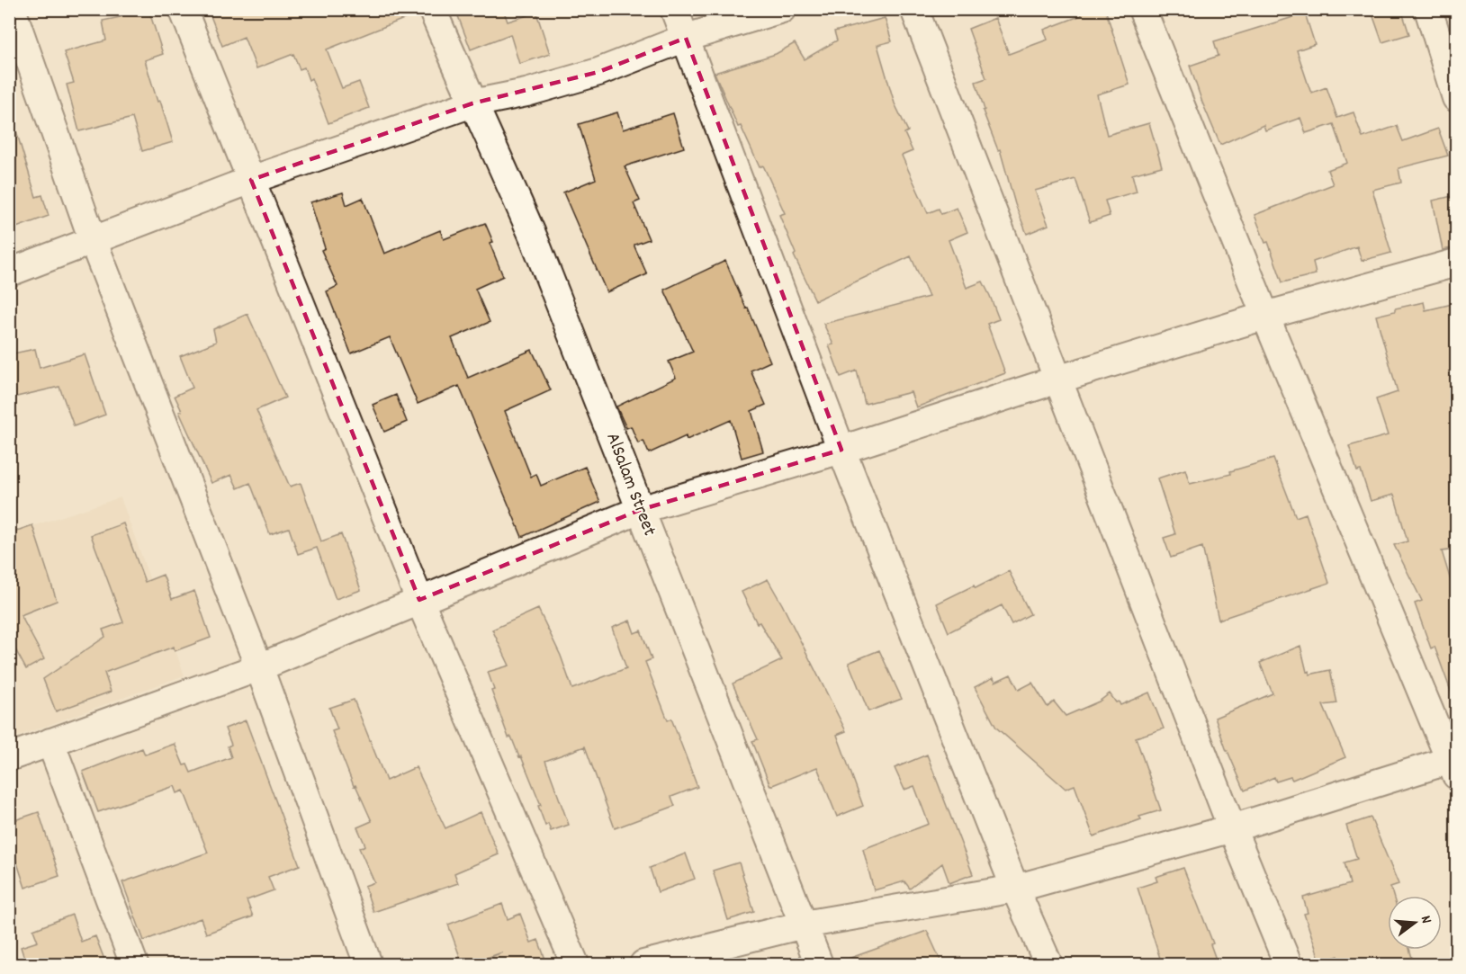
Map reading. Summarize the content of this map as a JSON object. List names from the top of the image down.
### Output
{
  "streets": {
    "street": ["AlSalam Street"]
  },
  "north": "right"
}
